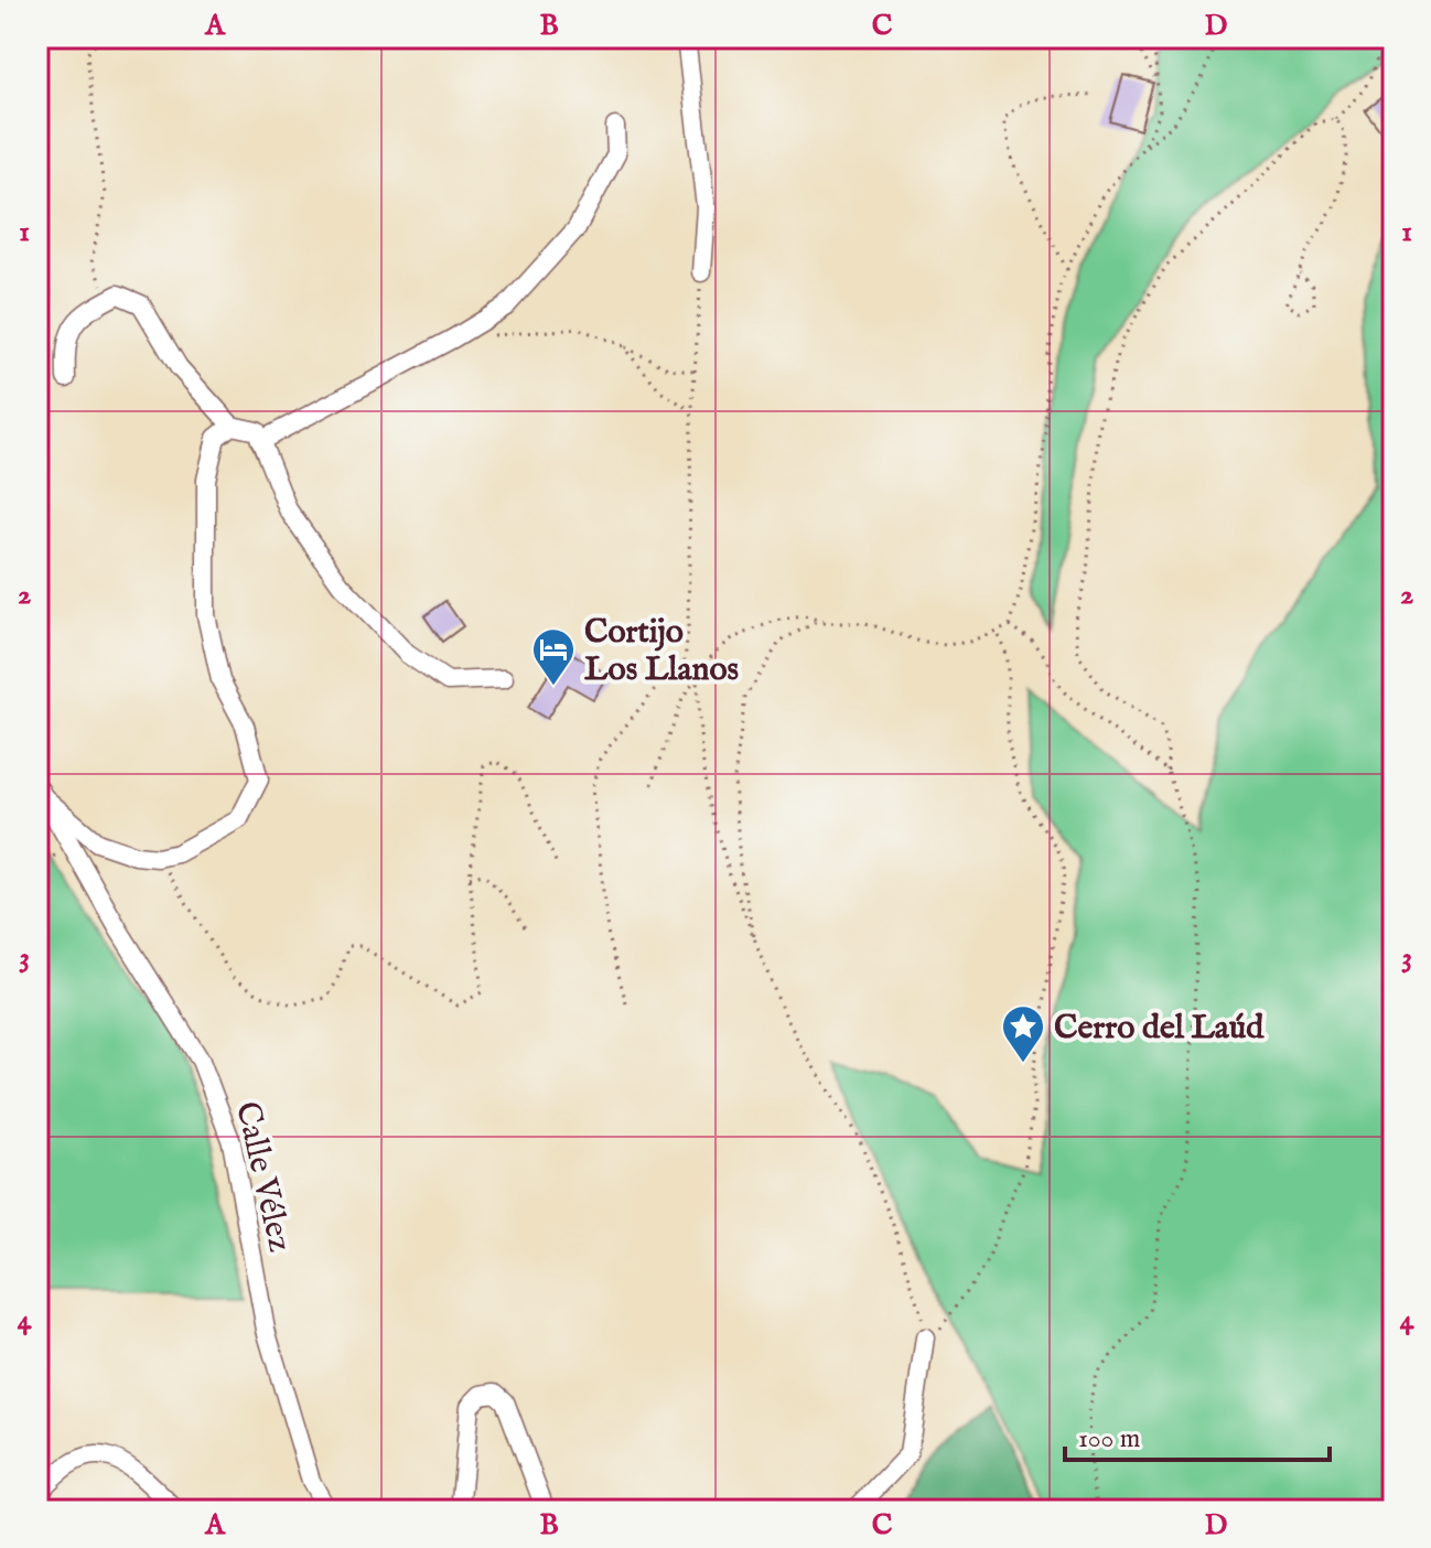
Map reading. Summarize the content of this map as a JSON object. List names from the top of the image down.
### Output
{
  "streets": {
    "street": ["Calle Vélez"]
  },
  "places": {
    "hotel": ["Cortijo Los Llanos"],
    "place": ["Cerro del Laúd"]
  },
  "scale_bar": "100 m",
  "grid": {
    "columns": [
      "A",
      "B",
      "C",
      "D"
    ],
    "rows": [
      "1",
      "2",
      "3",
      "4"
    ]
  }
}
